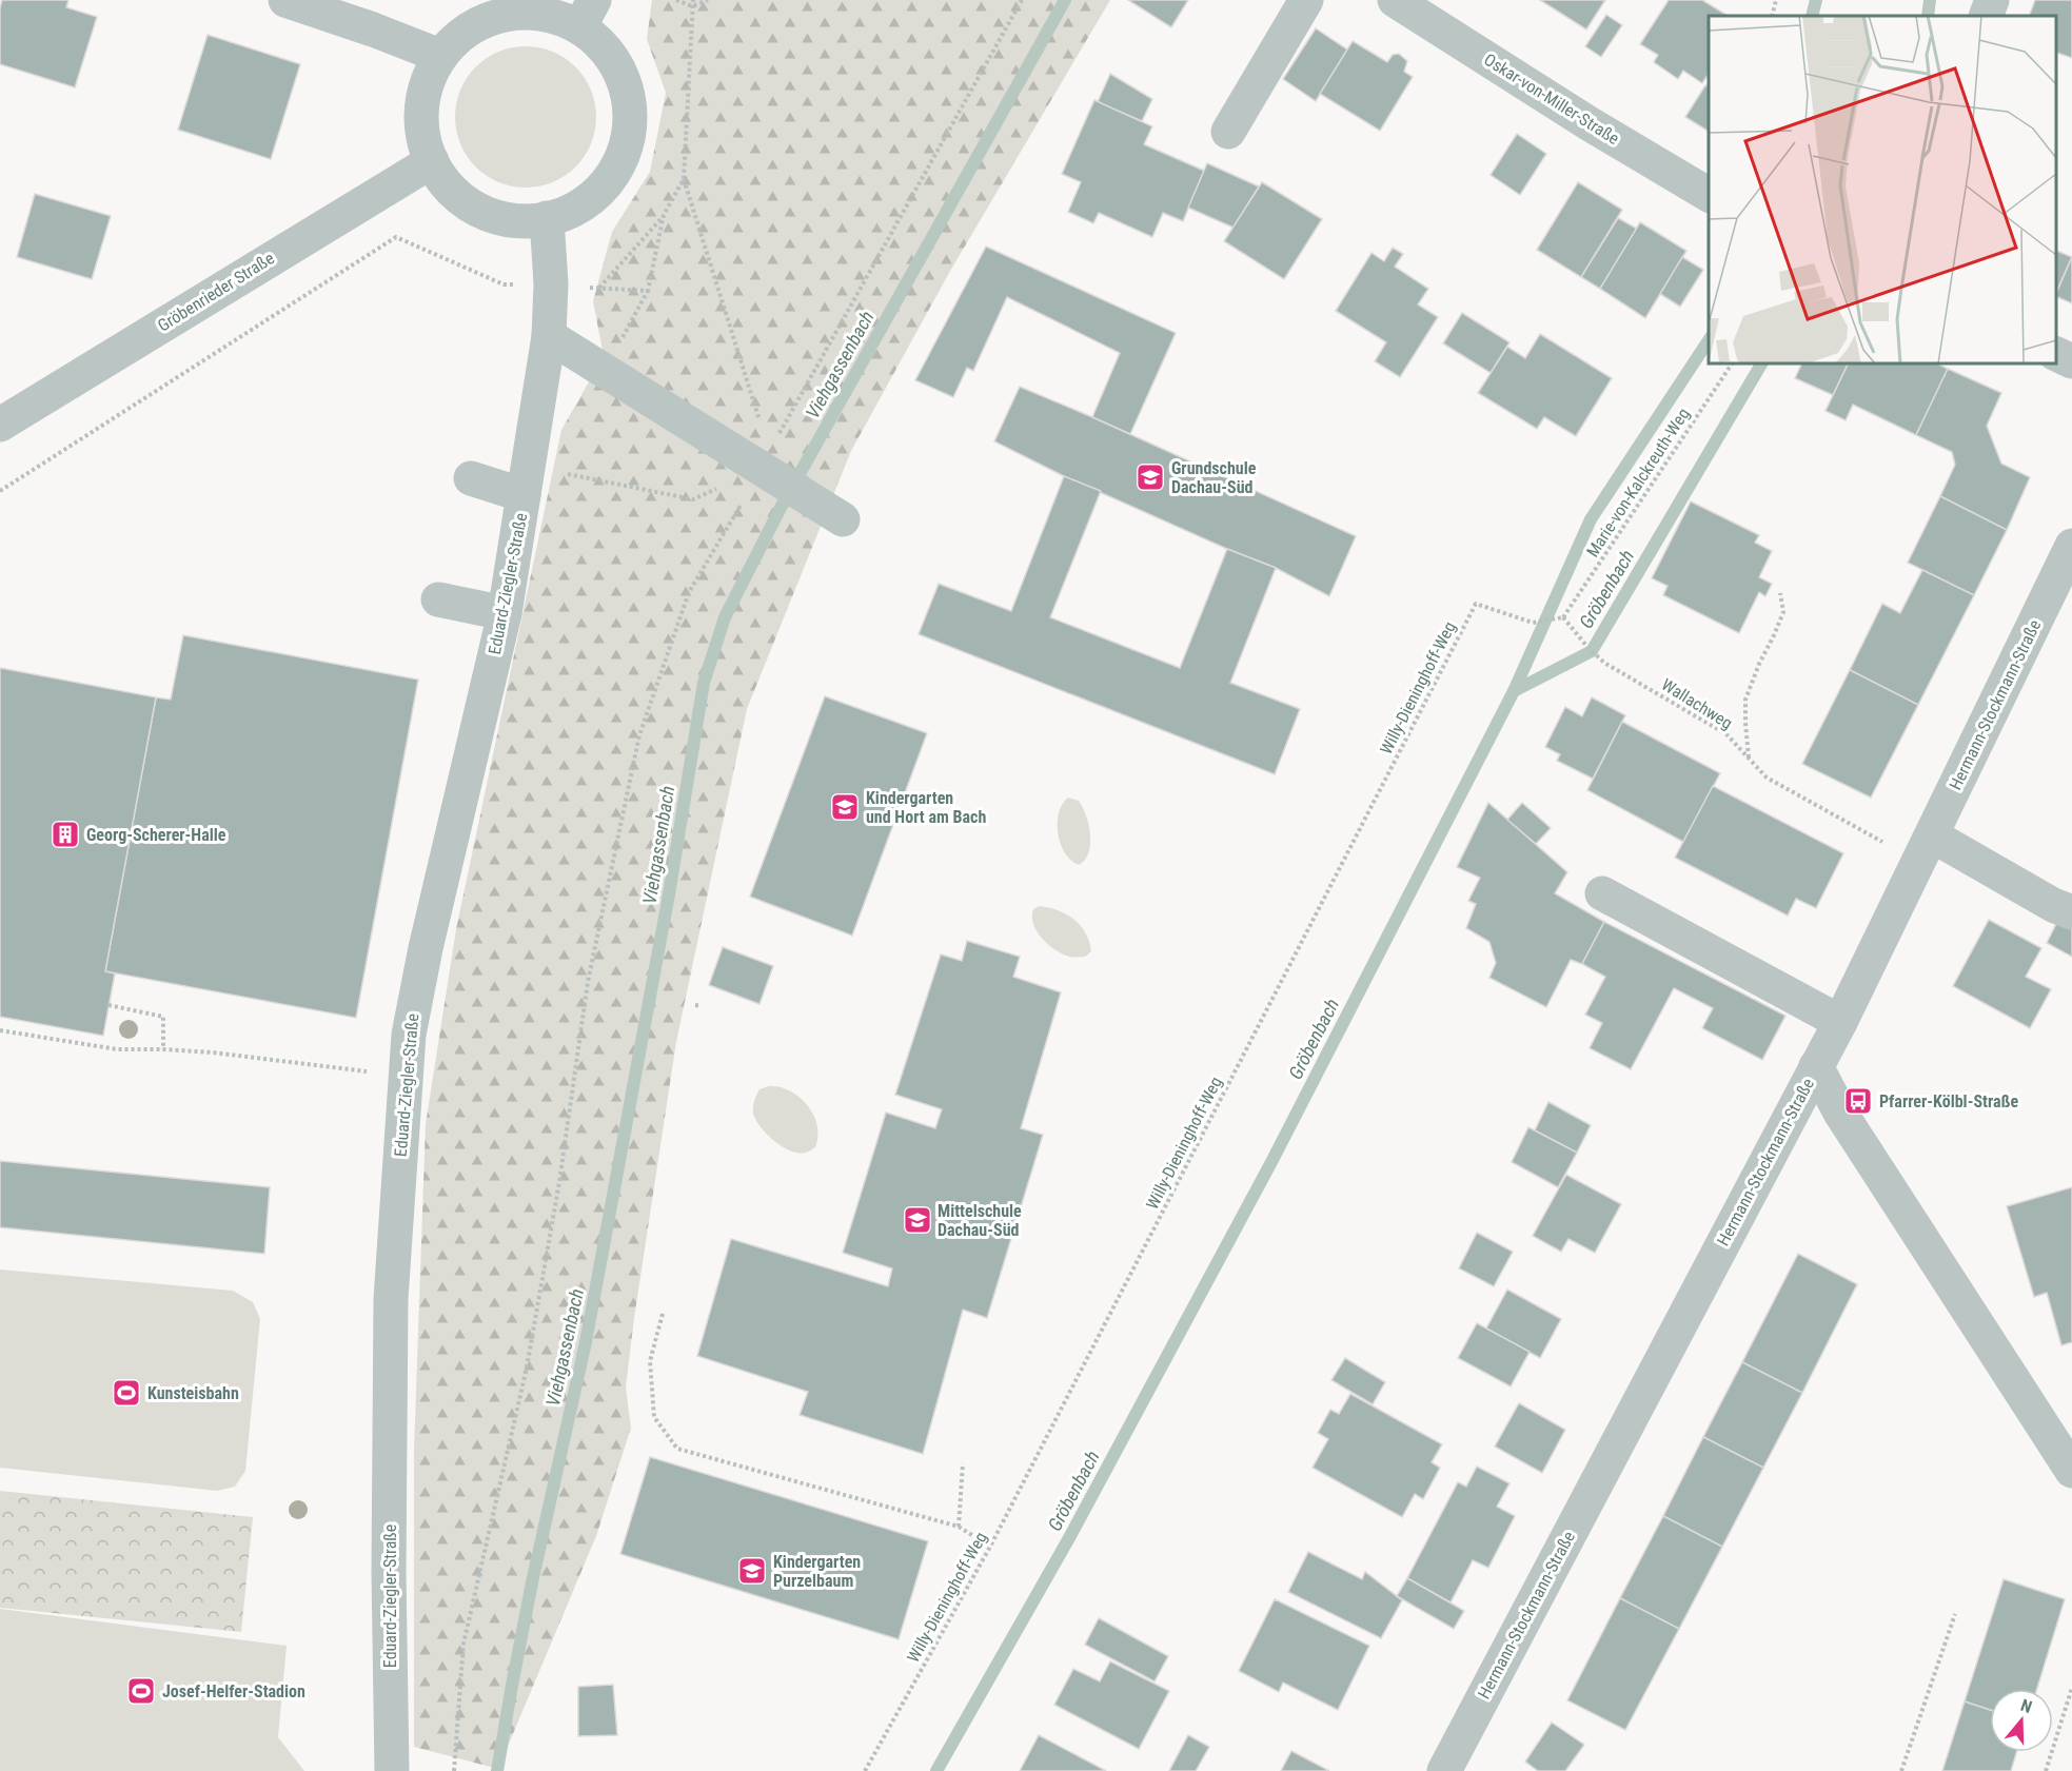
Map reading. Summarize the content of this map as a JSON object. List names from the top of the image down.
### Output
{
  "streets": {
    "street": [
      "Oskar-von-Miller-Straße",
      "Gröbenrieder Straße",
      "Eduard-Ziegler-Straße",
      "Hermann-Stockmann-Straße"
    ],
    "path": ["Marie-von-Kalckreuth-Weg", "Willy-Dieninghoff-Weg", "Wallachweg"]
  },
  "crossings": [
    ["Gröbenrieder Straße", "Eduard-Ziegler-Straße"],
    ["Marie-von-Kalckreuth-Weg", "Willy-Dieninghoff-Weg"],
    ["Marie-von-Kalckreuth-Weg", "Wallachweg"],
    ["Willy-Dieninghoff-Weg", "Wallachweg"],
    ["Wallachweg", "Hermann-Stockmann-Straße"]
  ],
  "water": ["Viehgassenbach", "Gröbenbach"],
  "places": {
    "school or university": [
      "Grundschule Dachau-Süd",
      "Kindergarten und Hort am Bach",
      "Mittelschule Dachau-Süd",
      "Kindergarten Purzelbaum"
    ],
    "building": ["Georg-Scherer-Halle"],
    "bus stop": ["Pfarrer-Kölbl-Straße"],
    "sports": ["Kunsteisbahn", "Josef-Helfer-Stadion"]
  },
  "north": "top"
}
